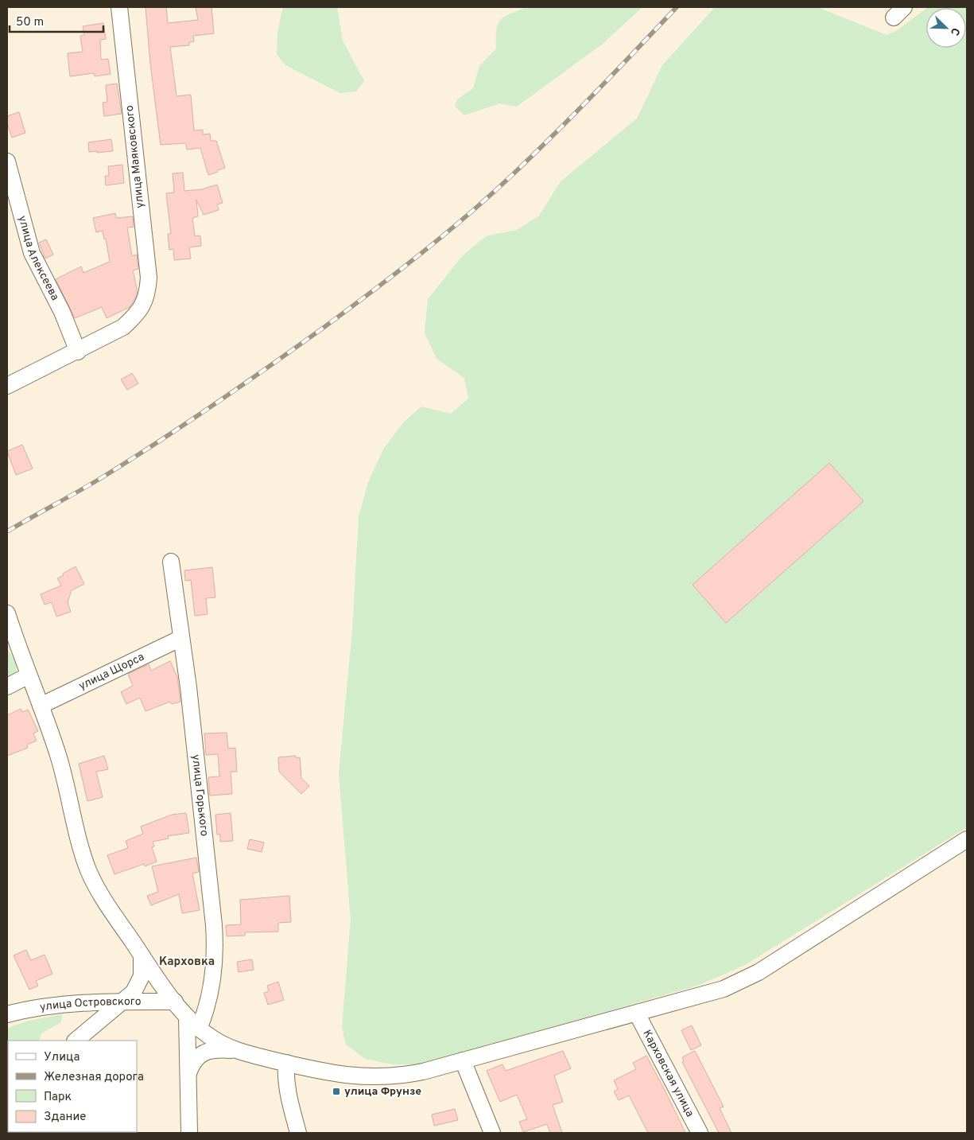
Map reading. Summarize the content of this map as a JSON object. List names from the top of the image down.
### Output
{
  "streets": {
    "street": [
      "улица Маяковского",
      "улица Алексеева",
      "улица Щорса",
      "улица Горького",
      "улица Островского",
      "Карховская улица"
    ]
  },
  "crossings": [
    ["улица Маяковского", "улица Алексеева"],
    ["улица Щорса", "улица Горького"]
  ],
  "districts": ["Карховка"],
  "places": {
    "transit": ["улица Фрунзе"]
  },
  "legend": [
    "Улица",
    "Железная дорога",
    "Парк",
    "Здание"
  ],
  "scale_bar": "50 m",
  "north": "bottom right"
}
